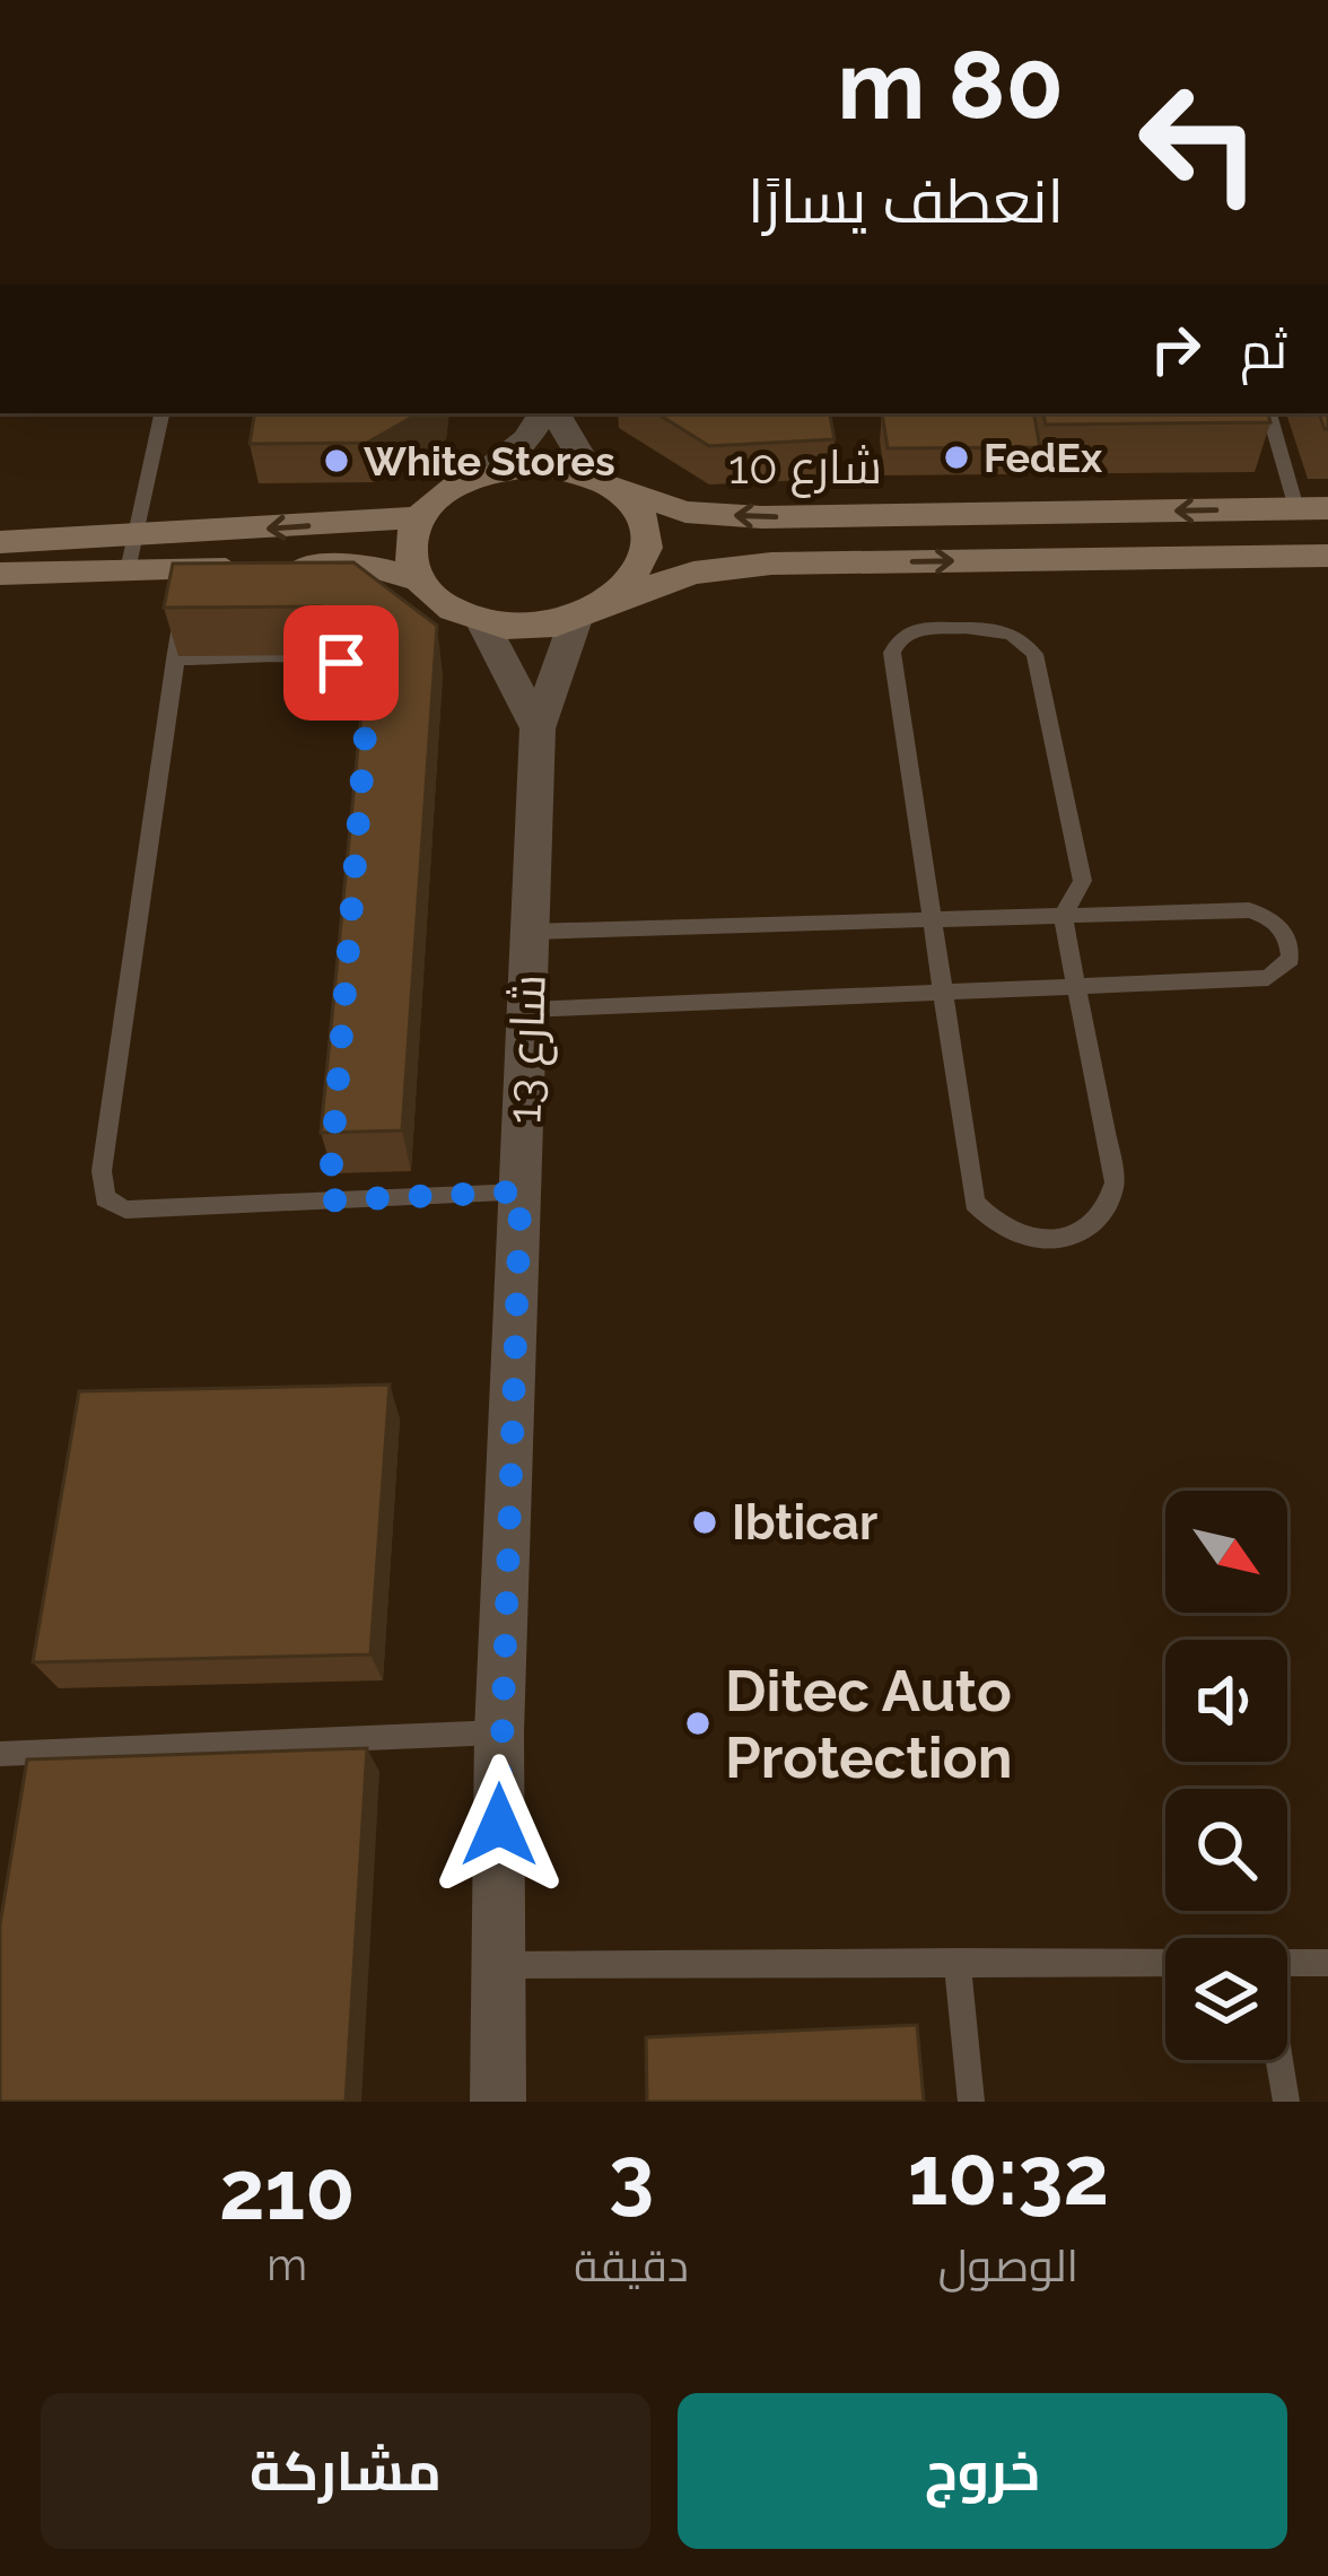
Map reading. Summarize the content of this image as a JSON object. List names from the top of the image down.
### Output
{
  "streets": {
    "street": ["شارع 10", "شارع 13"]
  },
  "crossings": [
    ["شارع 10", "شارع 13"]
  ],
  "places": [
    "FedEx",
    "White Stores",
    "Ibticar",
    "Ditec Auto Protection"
  ],
  "north": "bottom right",
  "page": {
    "turn": ["80 m", "انعطف يسارًا"],
    "then": "ثم",
    "eta": [
      "10:32",
      "الوصول",
      "3",
      "دقيقة",
      "210",
      "m"
    ],
    "buttons": ["خروج", "مشاركة"]
  }
}
